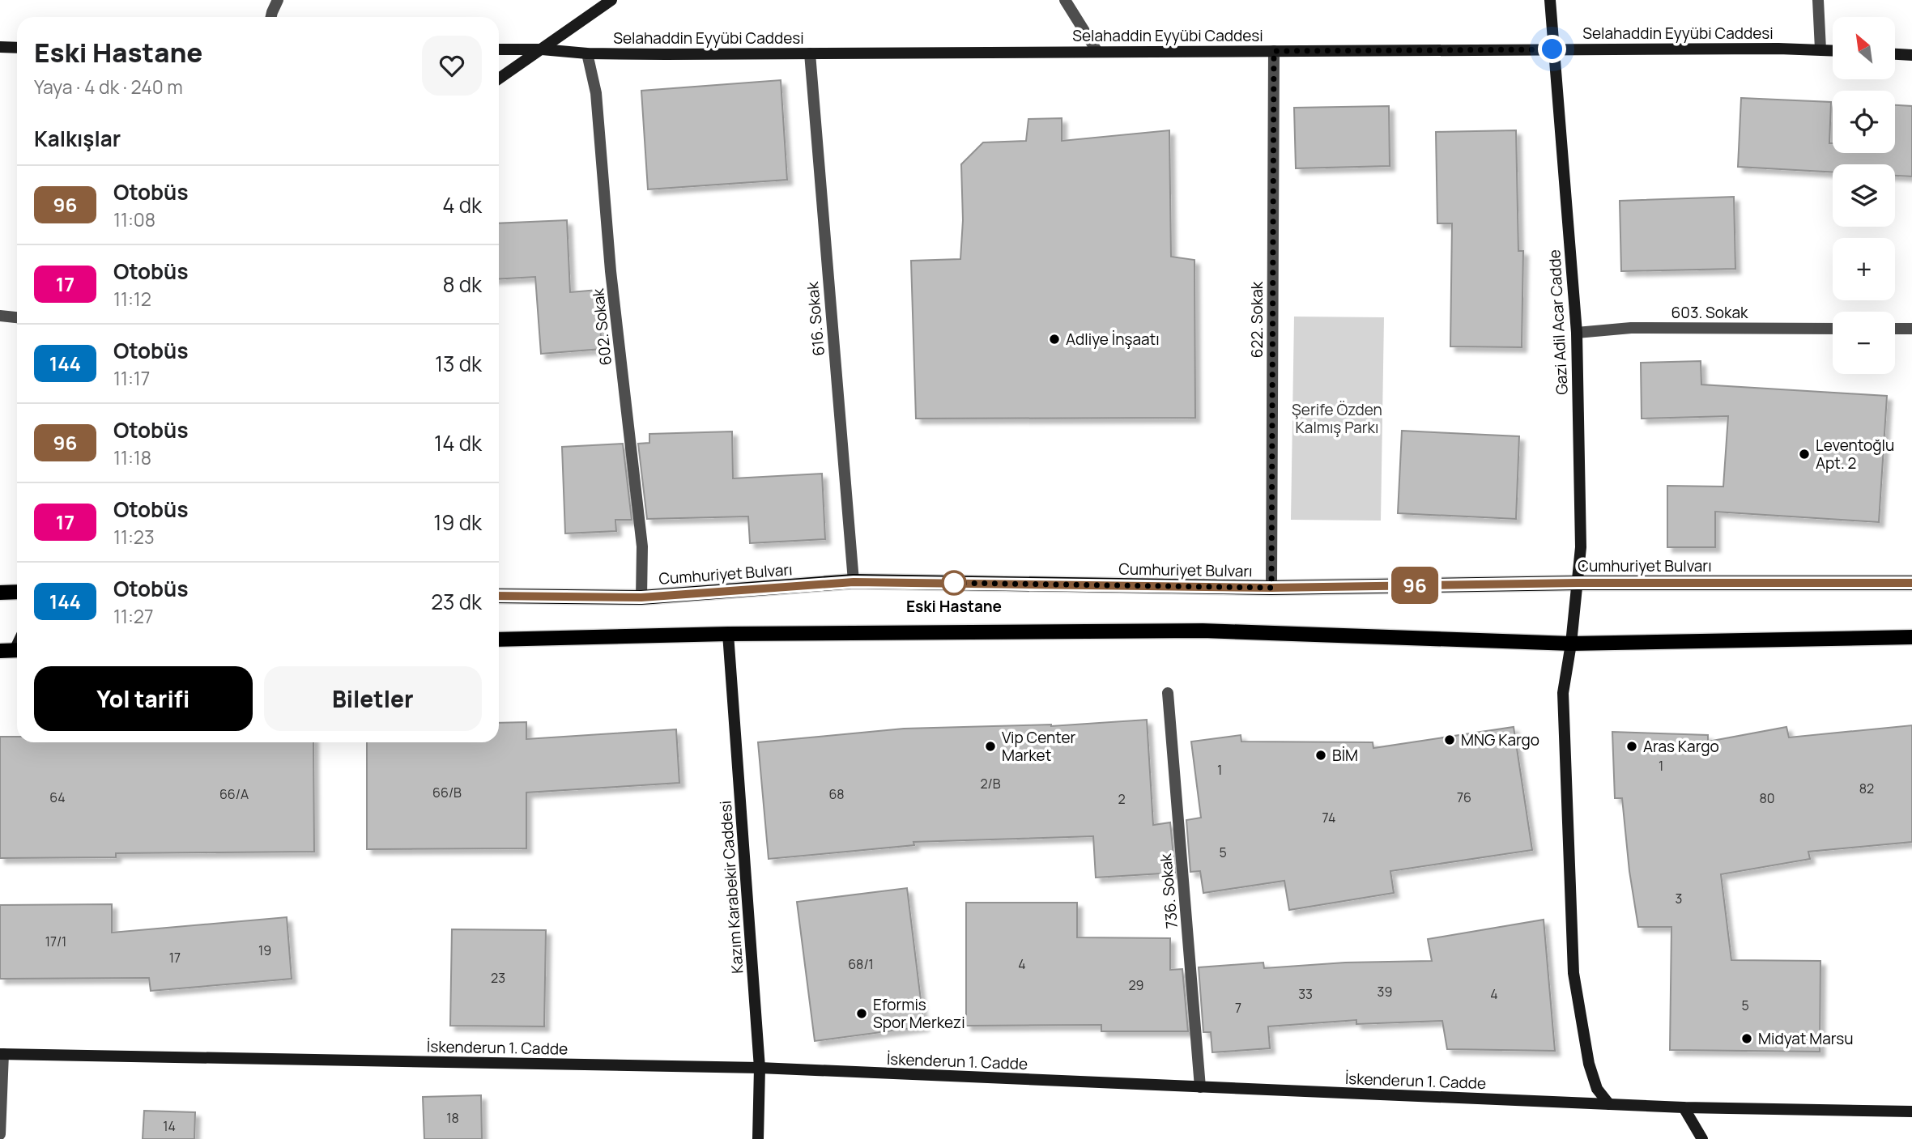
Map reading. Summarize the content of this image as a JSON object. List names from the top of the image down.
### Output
{
  "streets": {
    "main road": ["Cumhuriyet Bulvarı"],
    "street": [
      "Selahaddin Eyyübi Caddesi",
      "603. Sokak",
      "616. Sokak",
      "622. Sokak",
      "Gazi Adil Acar Cadde",
      "602. Sokak",
      "Kazım Karabekir Caddesi",
      "736. Sokak",
      "İskenderun 1. Cadde"
    ]
  },
  "crossings": [
    ["Selahaddin Eyyübi Caddesi", "616. Sokak"],
    ["Selahaddin Eyyübi Caddesi", "622. Sokak"],
    ["Selahaddin Eyyübi Caddesi", "Gazi Adil Acar Cadde"],
    ["Selahaddin Eyyübi Caddesi", "602. Sokak"],
    ["603. Sokak", "Gazi Adil Acar Cadde"],
    ["616. Sokak", "Cumhuriyet Bulvarı"],
    ["622. Sokak", "Cumhuriyet Bulvarı"],
    ["Gazi Adil Acar Cadde", "Cumhuriyet Bulvarı"],
    ["Gazi Adil Acar Cadde", "İskenderun 1. Cadde"],
    ["602. Sokak", "Cumhuriyet Bulvarı"],
    ["Kazım Karabekir Caddesi", "İskenderun 1. Cadde"],
    ["736. Sokak", "İskenderun 1. Cadde"]
  ],
  "parks": ["Şerife Özden Kalmış Parkı"],
  "places": [
    "Adliye İnşaatı",
    "Leventoğlu Apt. 2",
    "Eski Hastane",
    "MNG Kargo",
    "Vip Center Market",
    "Aras Kargo",
    "BİM",
    "Eformis Spor Merkezi",
    "Midyat Marsu"
  ],
  "lines": ["bus line 96"],
  "house_numbers": [
    "1",
    "1",
    "2/B",
    "82",
    "66/B",
    "66/A",
    "68",
    "64",
    "76",
    "80",
    "2",
    "74",
    "5",
    "3",
    "17/1",
    "19",
    "17",
    "68/1",
    "4",
    "23",
    "29",
    "39",
    "33",
    "4",
    "5",
    "7",
    "18",
    "14"
  ],
  "north": "top left",
  "page": {
    "on_map": "96",
    "map_buttons": ["+", "−"],
    "heading": [
      ["Eski Hastane", "Yaya · 4 dk · 240 m"],
      "Kalkışlar"
    ],
    "list": [
      {
        "mark": "96",
        "name": "Otobüs",
        "note": "11:08",
        "value": "4 dk"
      },
      {
        "mark": "17",
        "name": "Otobüs",
        "note": "11:12",
        "value": "8 dk"
      },
      {
        "mark": "144",
        "name": "Otobüs",
        "note": "11:17",
        "value": "13 dk"
      },
      {
        "mark": "96",
        "name": "Otobüs",
        "note": "11:18",
        "value": "14 dk"
      },
      {
        "mark": "17",
        "name": "Otobüs",
        "note": "11:23",
        "value": "19 dk"
      },
      {
        "mark": "144",
        "name": "Otobüs",
        "note": "11:27",
        "value": "23 dk"
      }
    ],
    "buttons": ["Yol tarifi", "Biletler"]
  }
}
